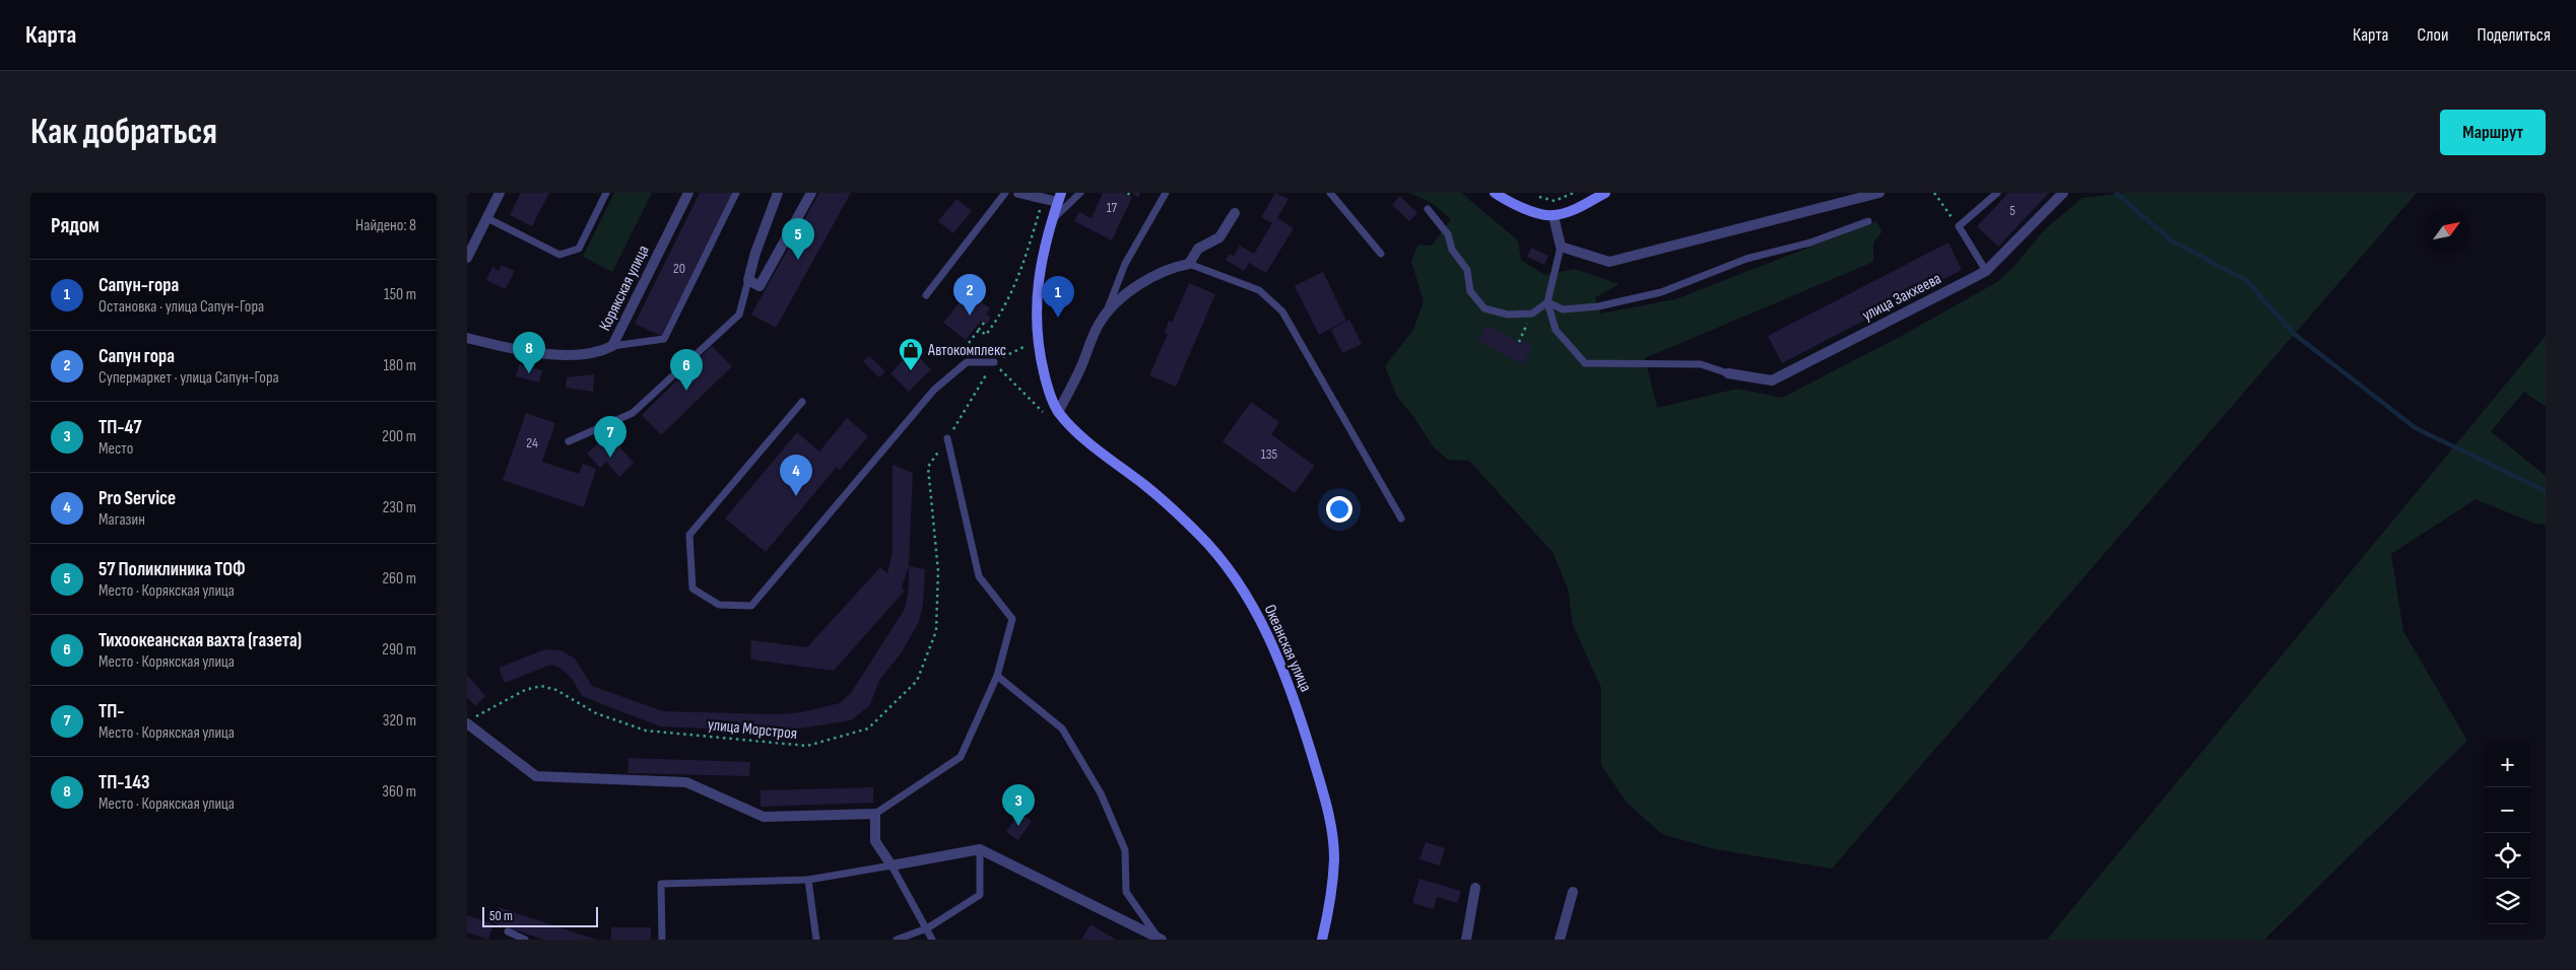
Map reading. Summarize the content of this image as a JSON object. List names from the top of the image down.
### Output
{
  "streets": {
    "main road": ["Океанская улица"],
    "street": ["Корякская улица", "улица Закхеева"],
    "path": ["улица Морстроя"]
  },
  "places": {
    "shop": ["Автокомплекс"]
  },
  "house_numbers": [
    "17",
    "5",
    "20",
    "24",
    "135"
  ],
  "scale_bar": "50 m",
  "north": "top right",
  "page": {
    "header": "Карта",
    "nav": ["Карта", "Слои", "Поделиться"],
    "buttons": "Маршрут",
    "title": "Как добраться",
    "heading": ["Рядом", "Найдено: 8"],
    "pins": [
      "5",
      "2",
      "1",
      "8",
      "6",
      "7",
      "4",
      "3"
    ],
    "list": [
      {
        "mark": "1",
        "name": "Сапун-гора",
        "note": "Остановка · улица Сапун-Гора",
        "value": "150 m"
      },
      {
        "mark": "2",
        "name": "Сапун гора",
        "note": "Супермаркет · улица Сапун-Гора",
        "value": "180 m"
      },
      {
        "mark": "3",
        "name": "ТП-47",
        "note": "Место",
        "value": "200 m"
      },
      {
        "mark": "4",
        "name": "Pro Service",
        "note": "Магазин",
        "value": "230 m"
      },
      {
        "mark": "5",
        "name": "57 Поликлиника ТОФ",
        "note": "Место · Корякская улица",
        "value": "260 m"
      },
      {
        "mark": "6",
        "name": "Тихоокеанская вахта (газета)",
        "note": "Место · Корякская улица",
        "value": "290 m"
      },
      {
        "mark": "7",
        "name": "ТП-",
        "note": "Место · Корякская улица",
        "value": "320 m"
      },
      {
        "mark": "8",
        "name": "ТП-143",
        "note": "Место · Корякская улица",
        "value": "360 m"
      }
    ],
    "map_buttons": ["+", "−"],
    "scale": "50 m"
  }
}
